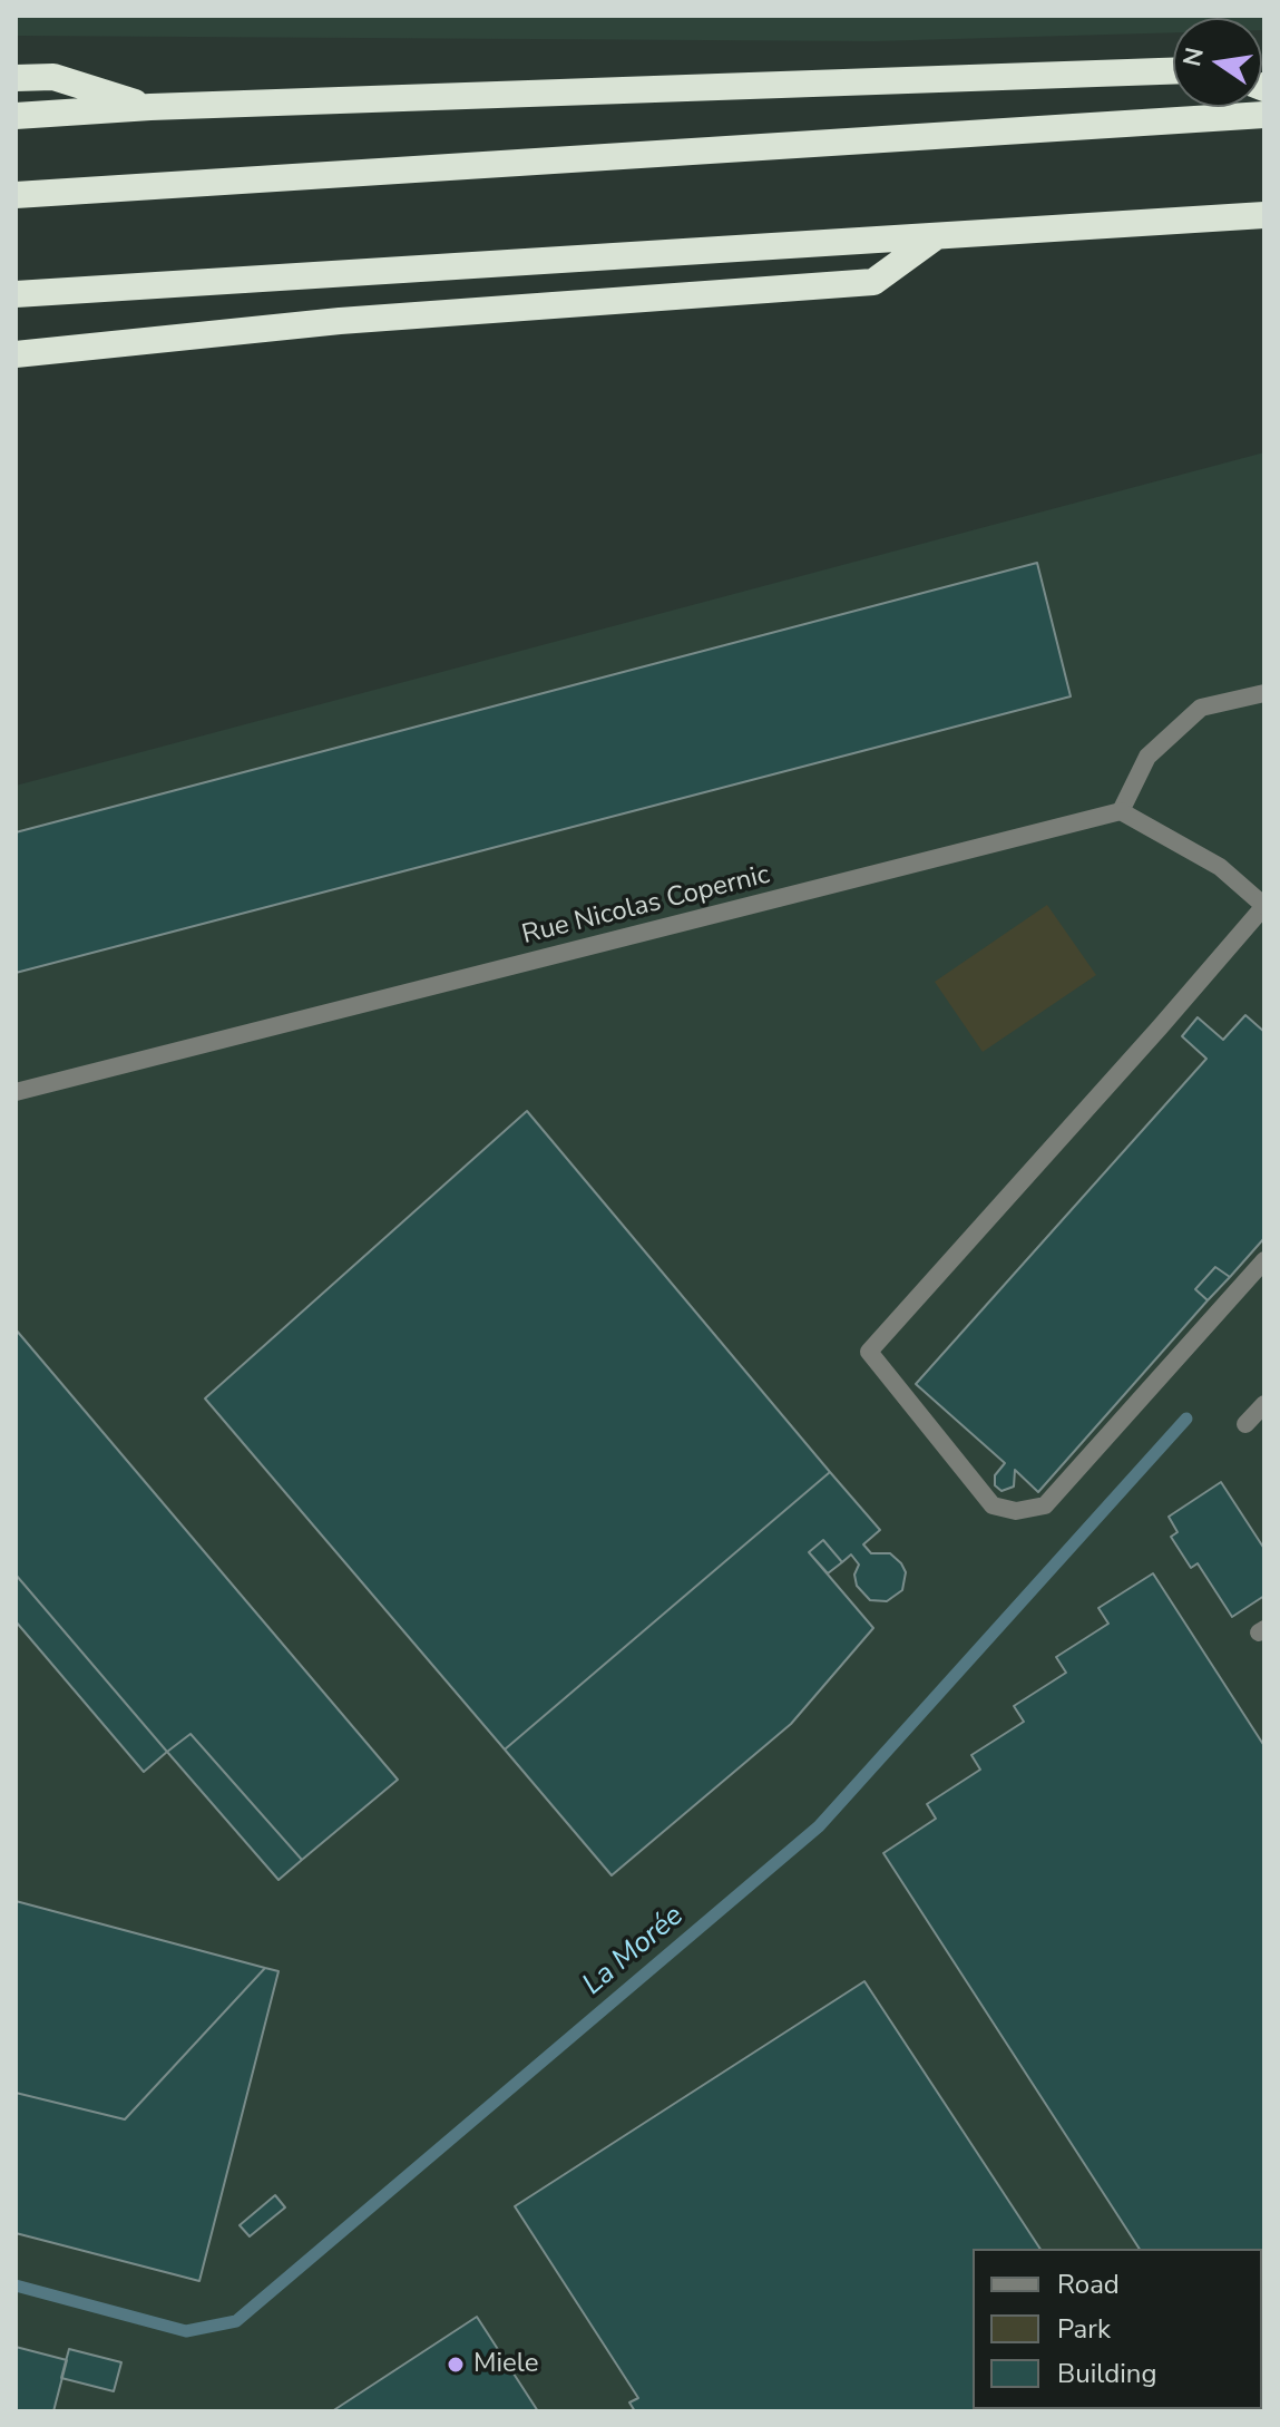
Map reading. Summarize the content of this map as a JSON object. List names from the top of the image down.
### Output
{
  "streets": {
    "street": ["Rue Nicolas Copernic"]
  },
  "water": ["La Morée"],
  "places": ["Miele"],
  "legend": ["Road", "Park", "Building"],
  "north": "left"
}
